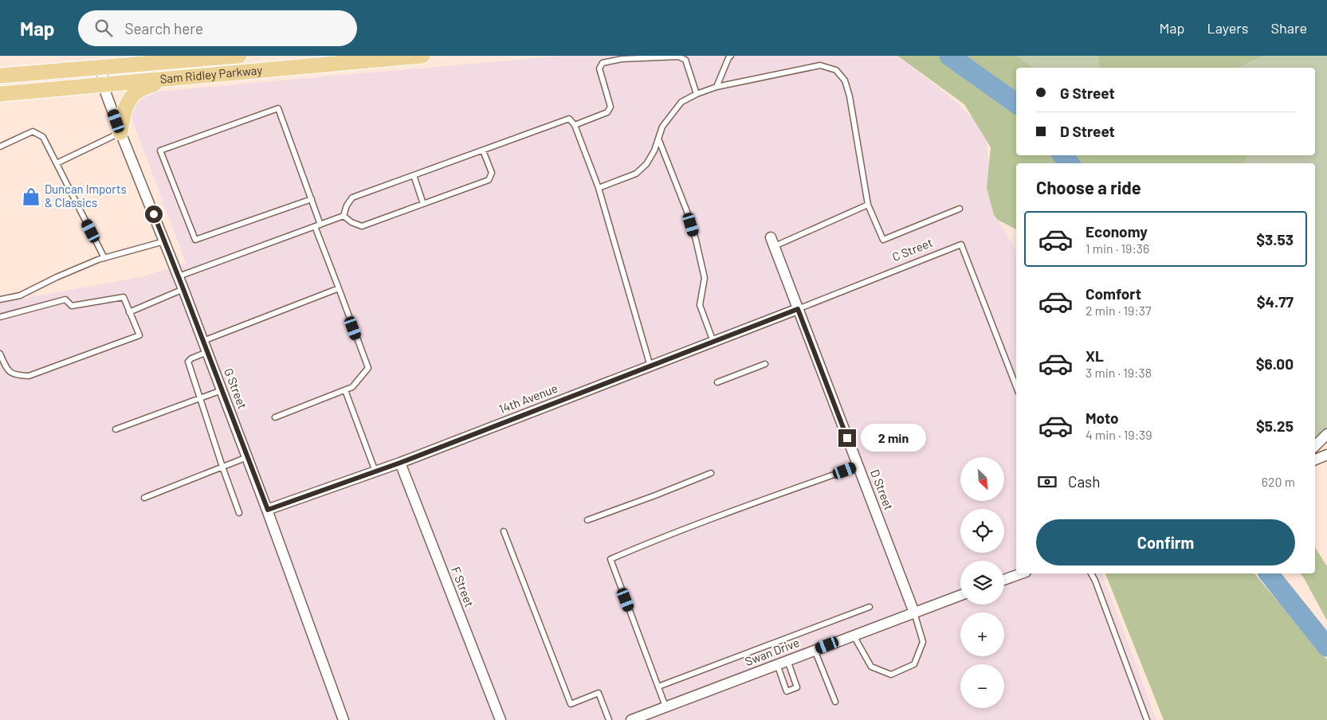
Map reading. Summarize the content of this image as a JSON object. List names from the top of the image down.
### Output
{
  "streets": {
    "main road": ["Sam Ridley Parkway"],
    "street": [
      "G Street",
      "14th Avenue",
      "D Street",
      "F Street",
      "Swan Drive"
    ],
    "lane": ["C Street"]
  },
  "crossings": [
    ["Sam Ridley Parkway", "G Street"],
    ["C Street", "14th Avenue"],
    ["C Street", "D Street"],
    ["G Street", "14th Avenue"],
    ["14th Avenue", "D Street"],
    ["14th Avenue", "F Street"],
    ["D Street", "Swan Drive"]
  ],
  "places": {
    "shop": ["Duncan Imports & Classics"]
  },
  "north": "bottom right",
  "page": {
    "header": "Map",
    "search": "Search here",
    "nav": ["Map", "Layers", "Share"],
    "banner": ["G Street", "D Street"],
    "heading": "Choose a ride",
    "list": [
      {
        "name": "Economy",
        "note": "1 min · 19:36",
        "value": "$3.53"
      },
      {
        "name": "Comfort",
        "note": "2 min · 19:37",
        "value": "$4.77"
      },
      {
        "name": "XL",
        "note": "3 min · 19:38",
        "value": "$6.00"
      },
      {
        "name": "Moto",
        "note": "4 min · 19:39",
        "value": "$5.25"
      }
    ],
    "bubble": "2 min",
    "map_buttons": ["+", "−"],
    "pay": ["Cash", "620 m"],
    "buttons": "Confirm"
  }
}
